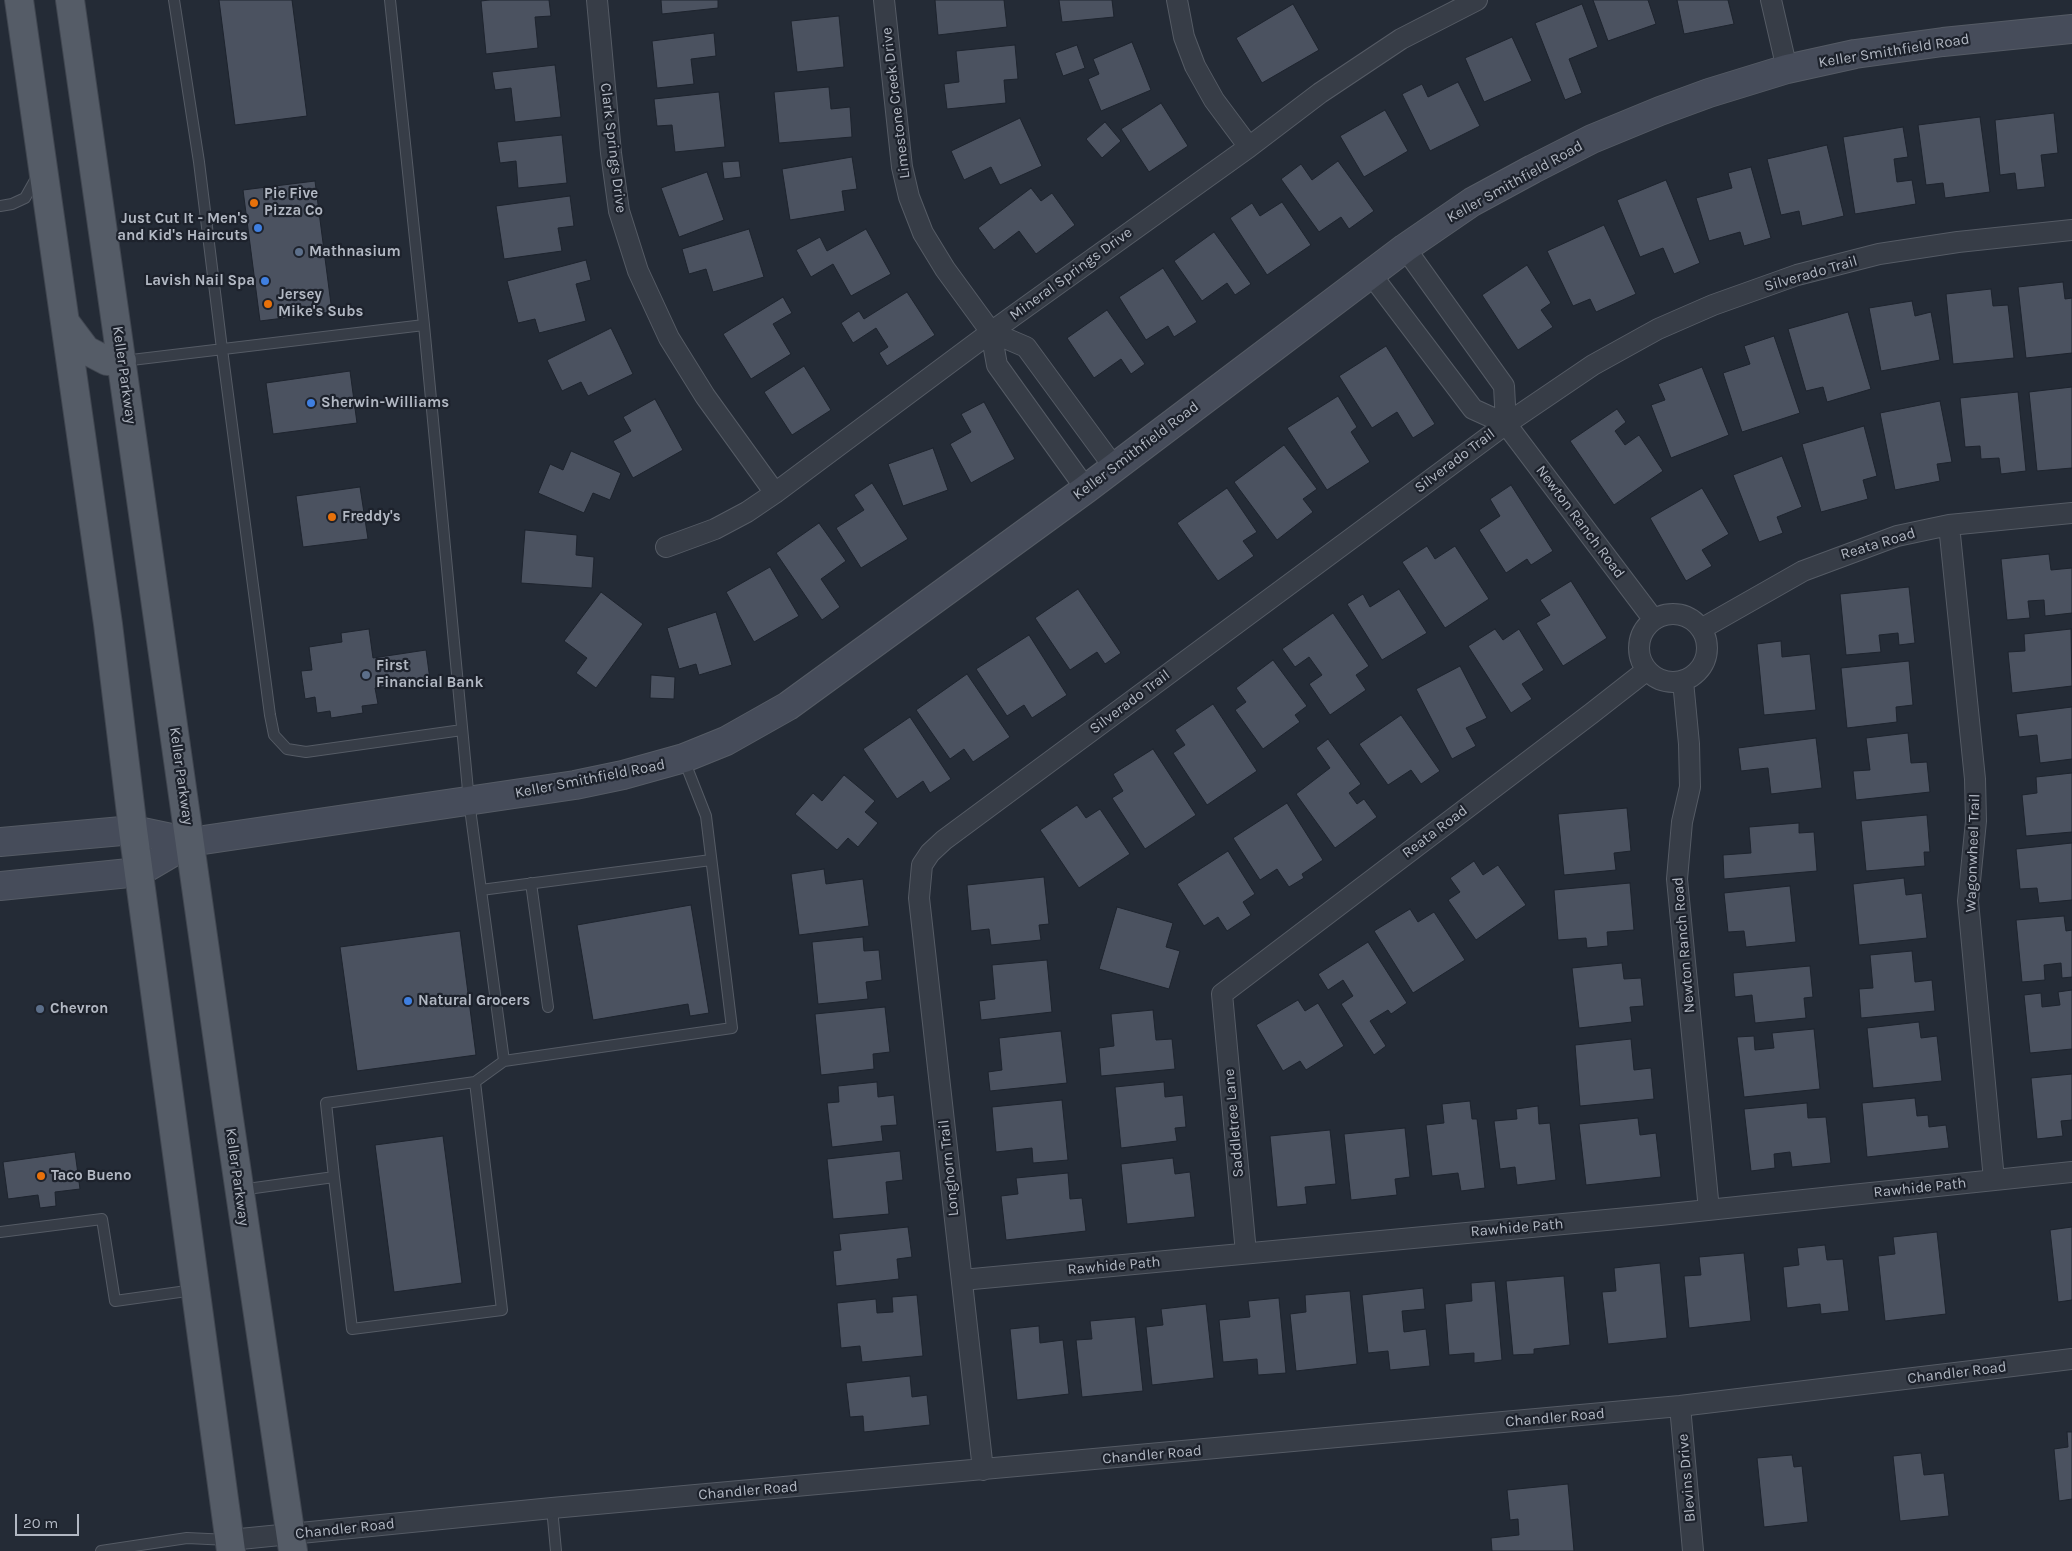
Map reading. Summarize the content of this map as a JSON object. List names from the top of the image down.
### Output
{
  "streets": {
    "main road": ["Keller Smithfield Road", "Keller Parkway"],
    "street": [
      "Limestone Creek Drive",
      "Clark Springs Drive",
      "Mineral Springs Drive",
      "Silverado Trail",
      "Newton Ranch Road",
      "Reata Road",
      "Wagonwheel Trail",
      "Saddletree Lane",
      "Longhorn Trail",
      "Rawhide Path",
      "Chandler Road",
      "Blevins Drive"
    ]
  },
  "crossings": [
    ["Keller Smithfield Road", "Limestone Creek Drive"],
    ["Keller Smithfield Road", "Keller Parkway"],
    ["Keller Smithfield Road", "Newton Ranch Road"],
    ["Limestone Creek Drive", "Mineral Springs Drive"],
    ["Clark Springs Drive", "Mineral Springs Drive"],
    ["Silverado Trail", "Newton Ranch Road"],
    ["Silverado Trail", "Longhorn Trail"],
    ["Keller Parkway", "Chandler Road"],
    ["Newton Ranch Road", "Reata Road"],
    ["Newton Ranch Road", "Rawhide Path"],
    ["Reata Road", "Wagonwheel Trail"],
    ["Reata Road", "Saddletree Lane"],
    ["Wagonwheel Trail", "Rawhide Path"],
    ["Saddletree Lane", "Rawhide Path"],
    ["Longhorn Trail", "Rawhide Path"],
    ["Longhorn Trail", "Chandler Road"],
    ["Chandler Road", "Blevins Drive"]
  ],
  "places": [
    "Pie Five Pizza Co",
    "Just Cut It - Men's and Kid's Haircuts",
    "Mathnasium",
    "Lavish Nail Spa",
    "Jersey Mike's Subs",
    "Sherwin-Williams",
    "Freddy's",
    "First Financial Bank",
    "Natural Grocers",
    "Chevron",
    "Taco Bueno"
  ],
  "scale_bar": "20 m"
}
